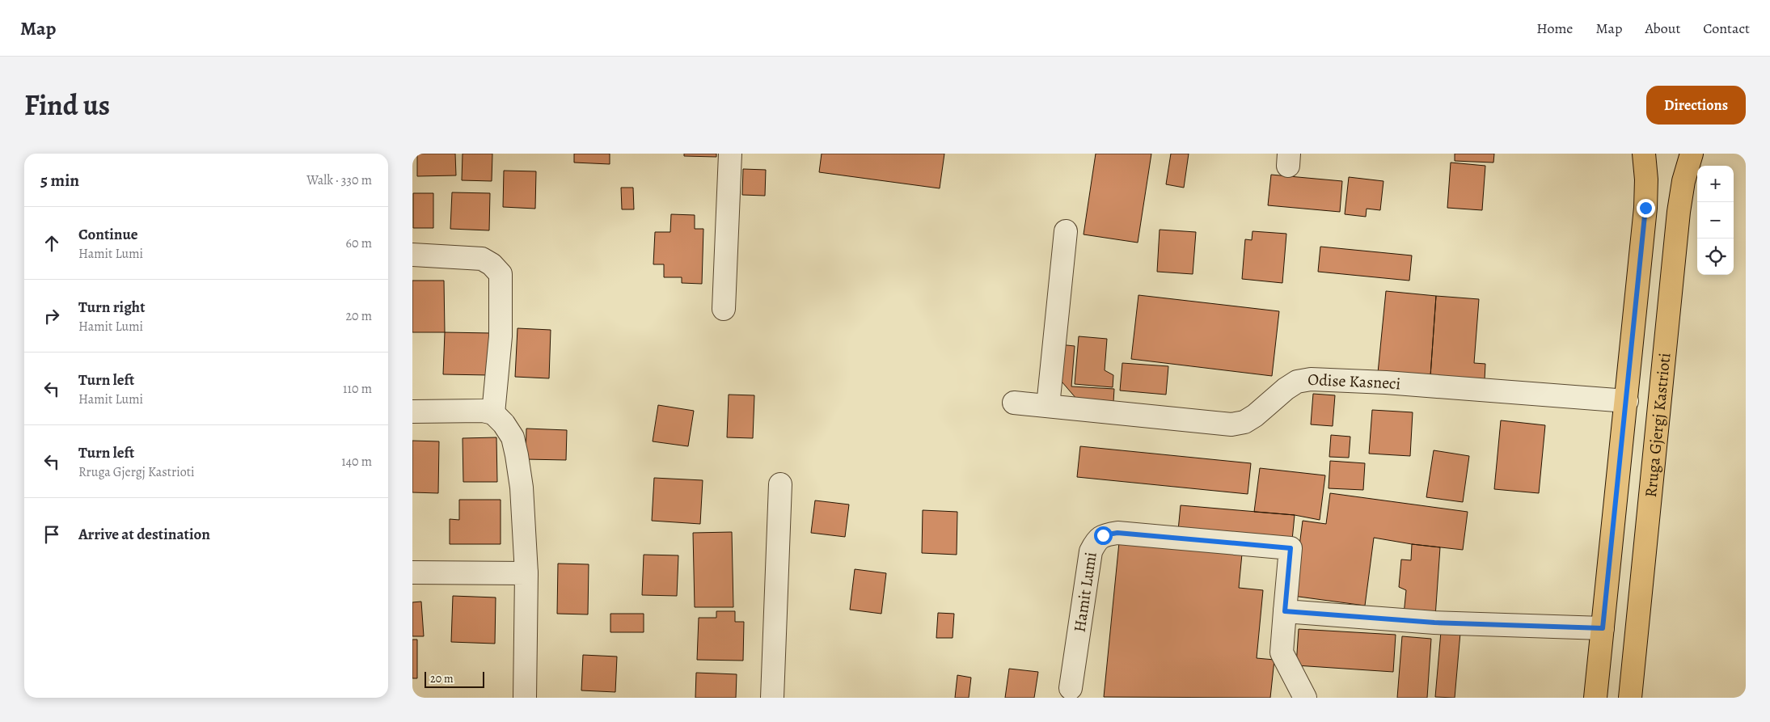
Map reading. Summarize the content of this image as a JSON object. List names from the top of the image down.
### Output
{
  "streets": {
    "main road": ["Rruga Gjergj Kastrioti"],
    "street": ["Odise Kasneci", "Hamit Lumi"]
  },
  "crossings": [
    ["Odise Kasneci", "Rruga Gjergj Kastrioti"]
  ],
  "scale_bar": "20 m",
  "page": {
    "header": "Map",
    "nav": [
      "Home",
      "Map",
      "About",
      "Contact"
    ],
    "title": "Find us",
    "buttons": "Directions",
    "heading": ["5 min", "Walk · 330 m"],
    "map_buttons": ["+", "−"],
    "list": [
      ["Continue", "Hamit Lumi", "60 m"],
      ["Turn right", "Hamit Lumi", "20 m"],
      ["Turn left", "Hamit Lumi", "110 m"],
      ["Turn left", "Rruga Gjergj Kastrioti", "140 m"],
      "Arrive at destination"
    ],
    "scale": "20 m"
  }
}
